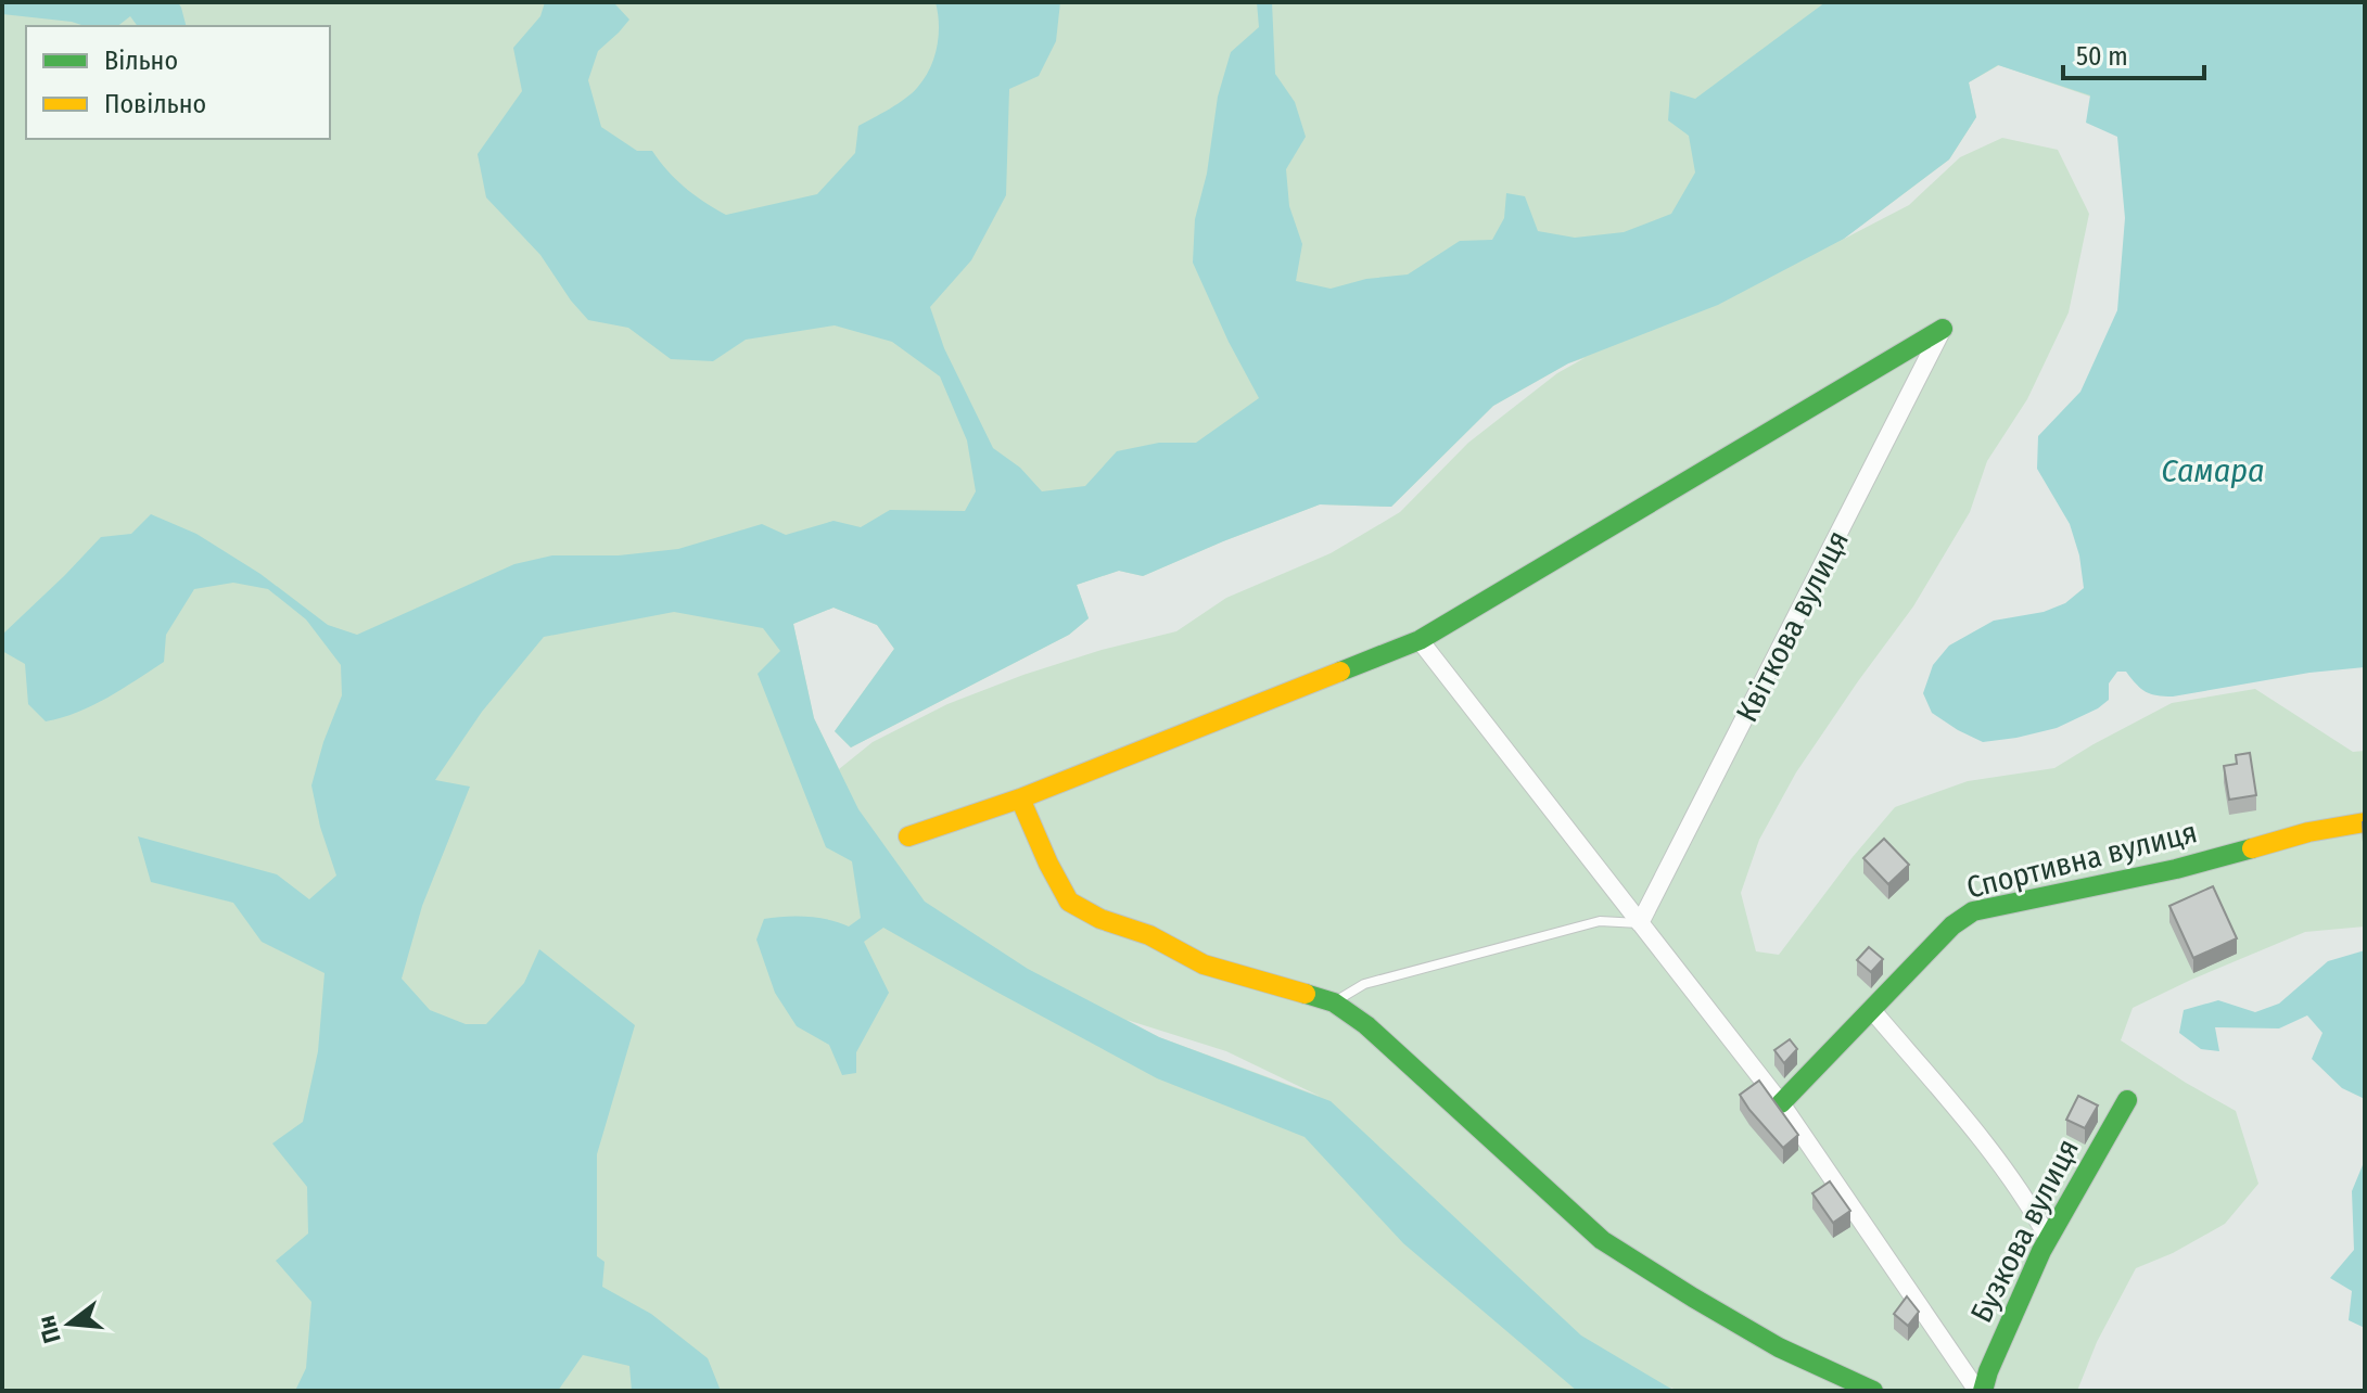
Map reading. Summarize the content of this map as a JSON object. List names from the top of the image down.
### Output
{
  "streets": {
    "street": ["Квіткова вулиця", "Спортивна вулиця", "Бузкова вулиця"]
  },
  "water": ["Самара"],
  "legend": ["Вільно", "Повільно"],
  "scale_bar": "50 m",
  "north": "left"
}
